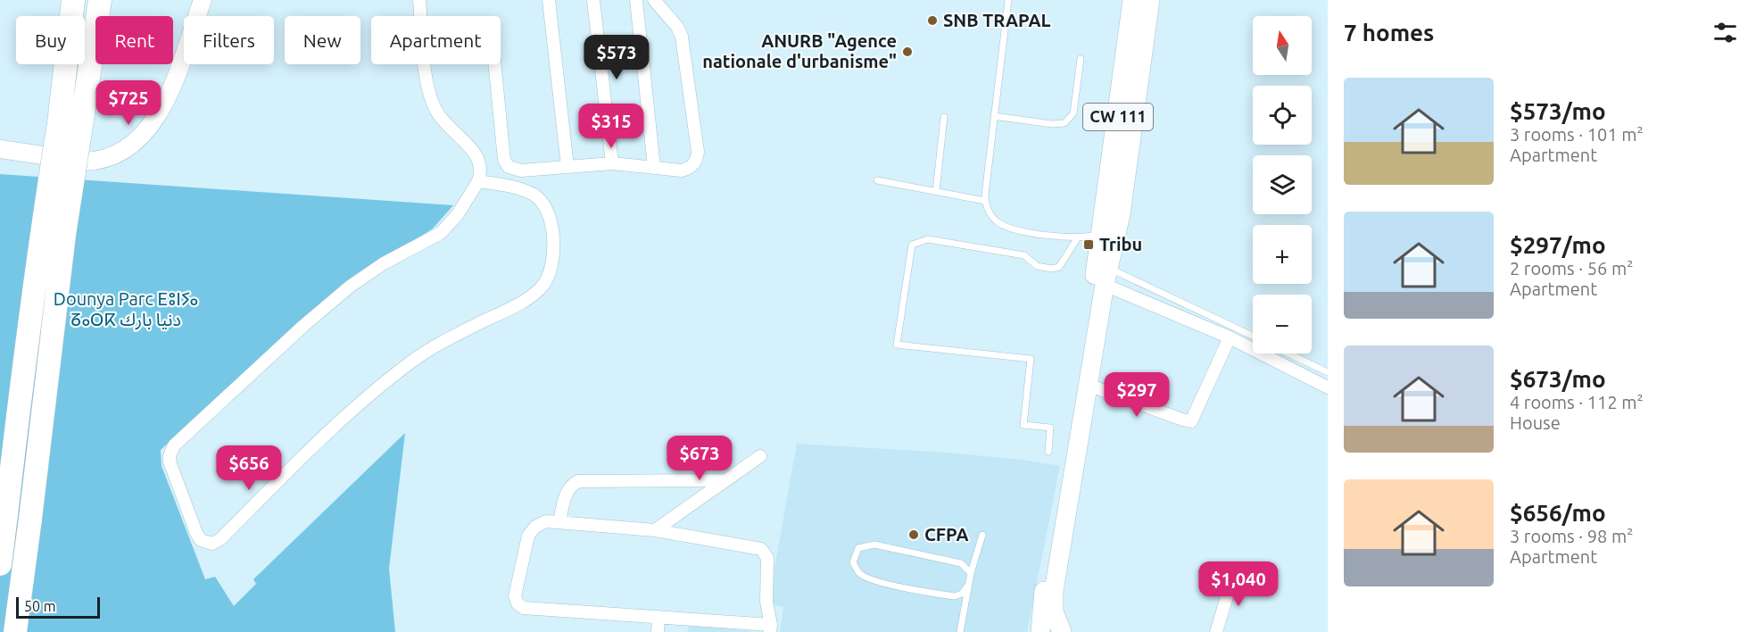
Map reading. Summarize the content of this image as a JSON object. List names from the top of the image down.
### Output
{
  "streets": {
    "main road": ["CW 111"]
  },
  "parks": ["Dounya Parc ⴹⵓⵏⵢⴰ ⵒⴰⵔⴽ دنيا بارك"],
  "places": {
    "other": ["SNB TRAPAL", "ANURB \"Agence nationale d'urbanisme\"", "CFPA"],
    "transit": ["Tribu"]
  },
  "scale_bar": "50 m",
  "north": "top",
  "page": {
    "heading": "7 homes",
    "map_buttons": ["+", "−"],
    "chip": [
      "Buy",
      "Rent",
      "Filters",
      "New",
      "Apartment"
    ],
    "price": [
      "$573",
      "$725",
      "$315",
      "$297",
      "$673",
      "$656",
      "$1,040"
    ],
    "list": [
      {
        "name": "$573/mo",
        "note": "3 rooms · 101 m² · Apartment"
      },
      {
        "name": "$297/mo",
        "note": "2 rooms · 56 m² · Apartment"
      },
      {
        "name": "$673/mo",
        "note": "4 rooms · 112 m² · House"
      },
      {
        "name": "$656/mo",
        "note": "3 rooms · 98 m² · Apartment"
      }
    ],
    "scale": "50 m"
  }
}
